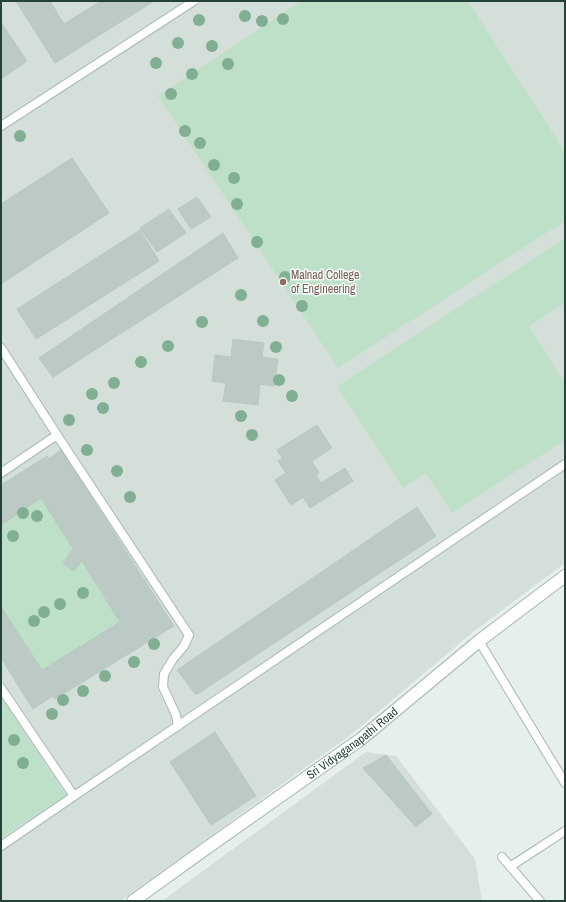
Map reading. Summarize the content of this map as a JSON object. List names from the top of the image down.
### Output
{
  "streets": {
    "street": ["Sri Vidyaganapathi Road"]
  },
  "places": ["Malnad College of Engineering"]
}
